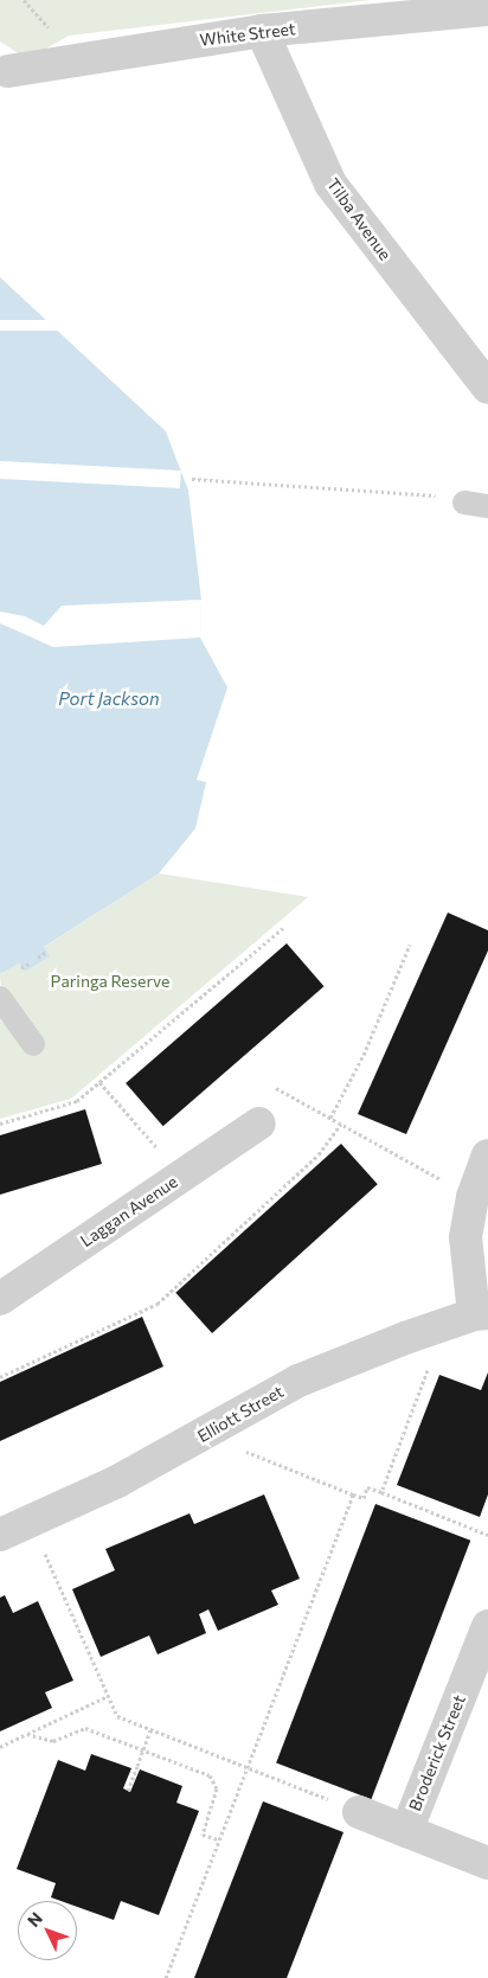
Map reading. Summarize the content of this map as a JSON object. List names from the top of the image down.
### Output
{
  "streets": {
    "street": [
      "White Street",
      "Tilba Avenue",
      "Laggan Avenue",
      "Elliott Street",
      "Broderick Street"
    ]
  },
  "crossings": [
    ["White Street", "Tilba Avenue"]
  ],
  "water": ["Port Jackson"],
  "parks": ["Paringa Reserve"],
  "north": "top left"
}
